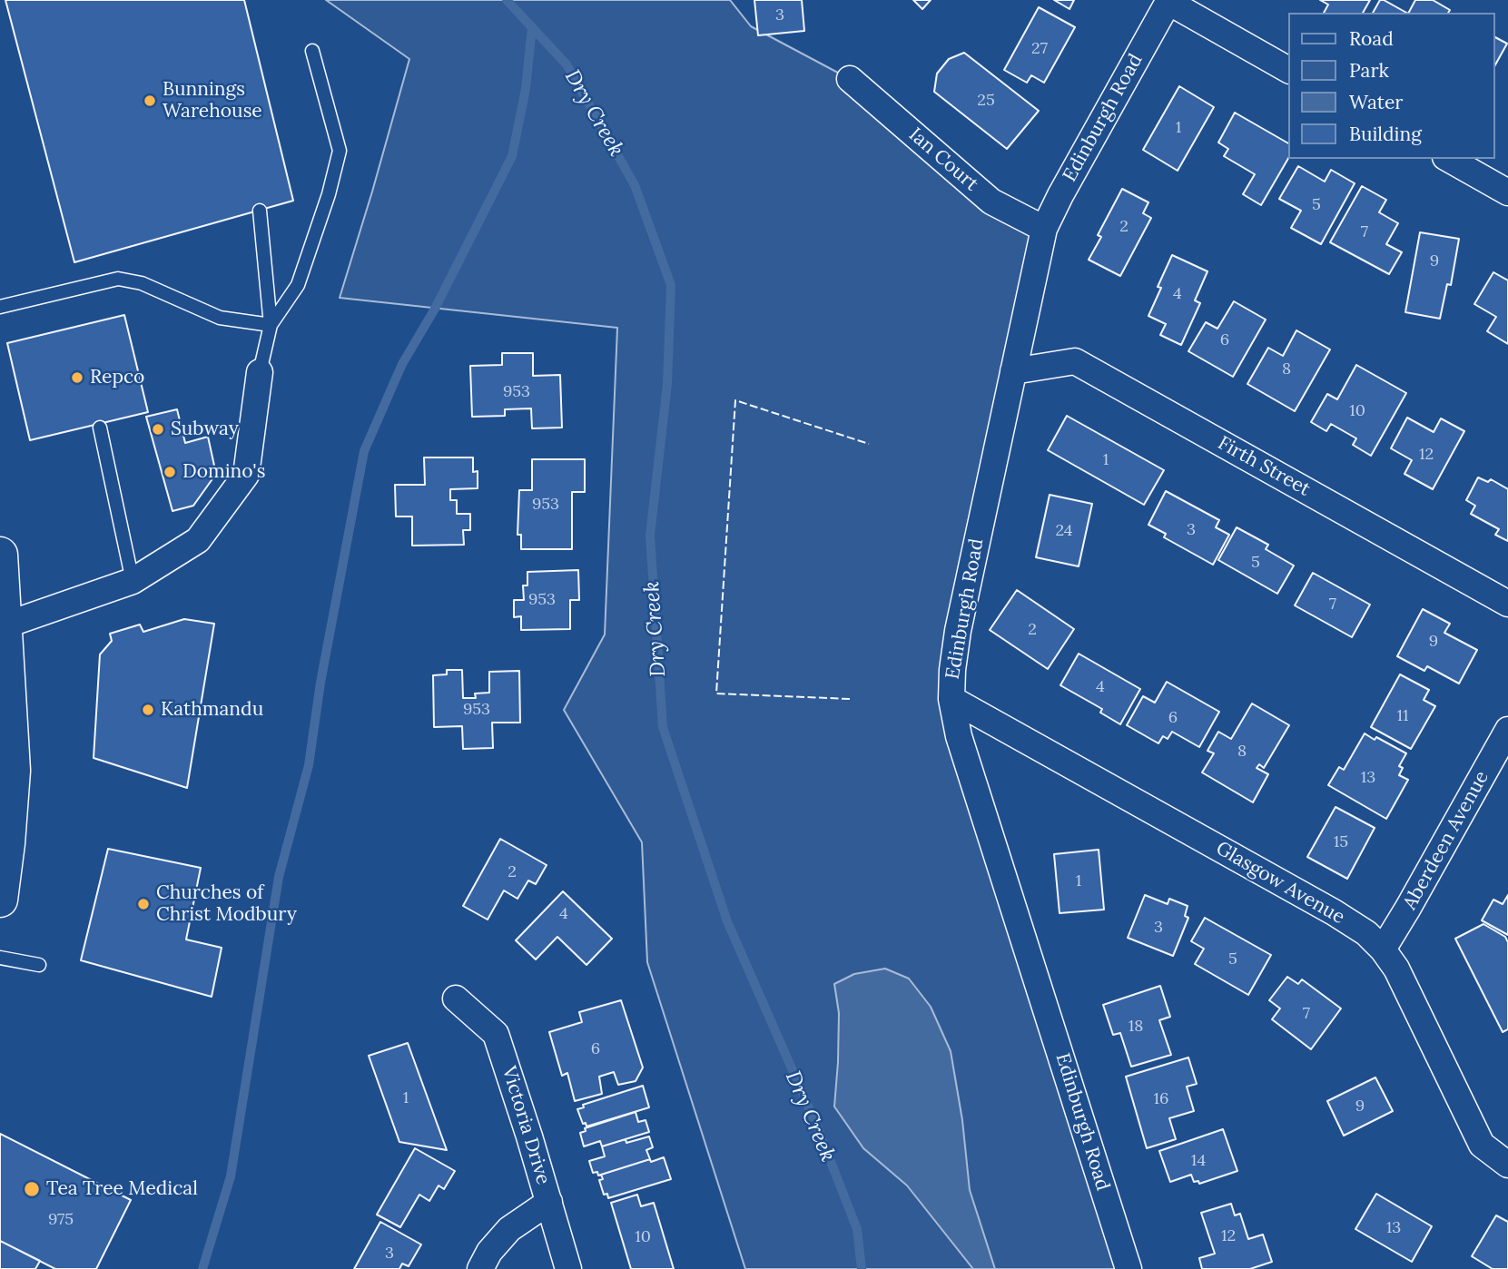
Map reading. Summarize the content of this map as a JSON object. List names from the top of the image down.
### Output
{
  "streets": {
    "street": [
      "Edinburgh Road",
      "Ian Court",
      "Firth Street",
      "Aberdeen Avenue",
      "Glasgow Avenue",
      "Victoria Drive"
    ]
  },
  "crossings": [
    ["Edinburgh Road", "Ian Court"],
    ["Edinburgh Road", "Firth Street"],
    ["Edinburgh Road", "Glasgow Avenue"],
    ["Aberdeen Avenue", "Glasgow Avenue"]
  ],
  "water": ["Dry Creek"],
  "places": [
    "Bunnings Warehouse",
    "Repco",
    "Subway",
    "Domino's",
    "Kathmandu",
    "Churches of Christ Modbury",
    "Tea Tree Medical"
  ],
  "house_numbers": [
    "3",
    "27",
    "25",
    "1",
    "5",
    "2",
    "7",
    "9",
    "4",
    "6",
    "8",
    "953",
    "10",
    "12",
    "1",
    "953",
    "3",
    "24",
    "5",
    "953",
    "7",
    "2",
    "9",
    "4",
    "953",
    "11",
    "6",
    "8",
    "13",
    "15",
    "2",
    "1",
    "4",
    "3",
    "5",
    "7",
    "18",
    "6",
    "1",
    "16",
    "9",
    "14",
    "975",
    "13",
    "12",
    "10",
    "3"
  ],
  "legend": [
    "Road",
    "Park",
    "Water",
    "Building"
  ]
}
